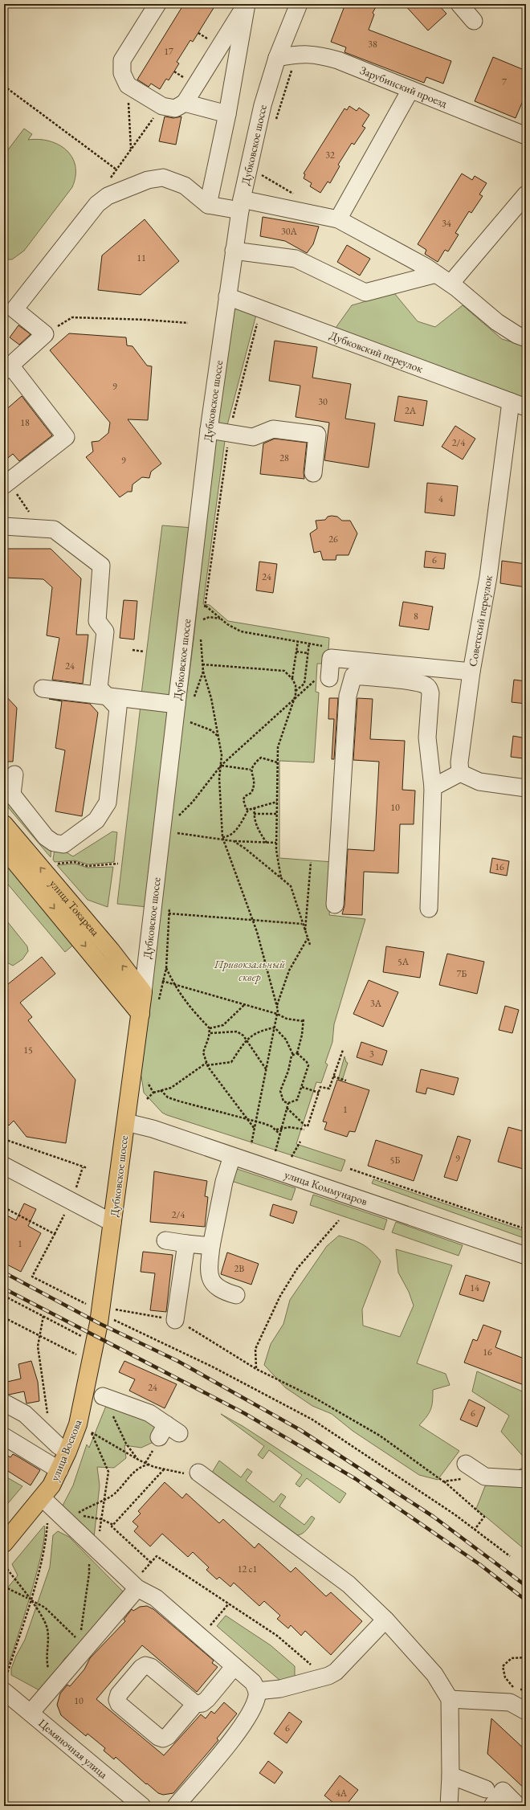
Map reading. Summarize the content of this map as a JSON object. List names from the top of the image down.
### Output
{
  "streets": {
    "main road": ["Дубковское шоссе", "улица Токарева", "улица Воскова"],
    "street": [
      "Зарубинский проезд",
      "Дубковский переулок",
      "Советский переулок",
      "улица Коммунаров",
      "Цемяночная улица"
    ]
  },
  "crossings": [
    ["Зарубинский проезд", "Дубковское шоссе"],
    ["Дубковское шоссе", "Дубковский переулок"],
    ["Дубковское шоссе", "улица Токарева"],
    ["Дубковское шоссе", "улица Коммунаров"],
    ["Дубковское шоссе", "улица Воскова"],
    ["Дубковский переулок", "Советский переулок"]
  ],
  "parks": ["Привокзальный сквер"],
  "house_numbers": [
    "38",
    "17",
    "7",
    "32",
    "34",
    "30А",
    "11",
    "9",
    "30",
    "2А",
    "18",
    "2/4",
    "28",
    "9",
    "4",
    "26",
    "6",
    "24",
    "8",
    "24",
    "10",
    "16",
    "5А",
    "7Б",
    "3А",
    "15",
    "3",
    "1",
    "9",
    "5Б",
    "2/4",
    "1",
    "2В",
    "14",
    "16",
    "24",
    "6",
    "12 с1",
    "10",
    "6",
    "4А"
  ]
}
